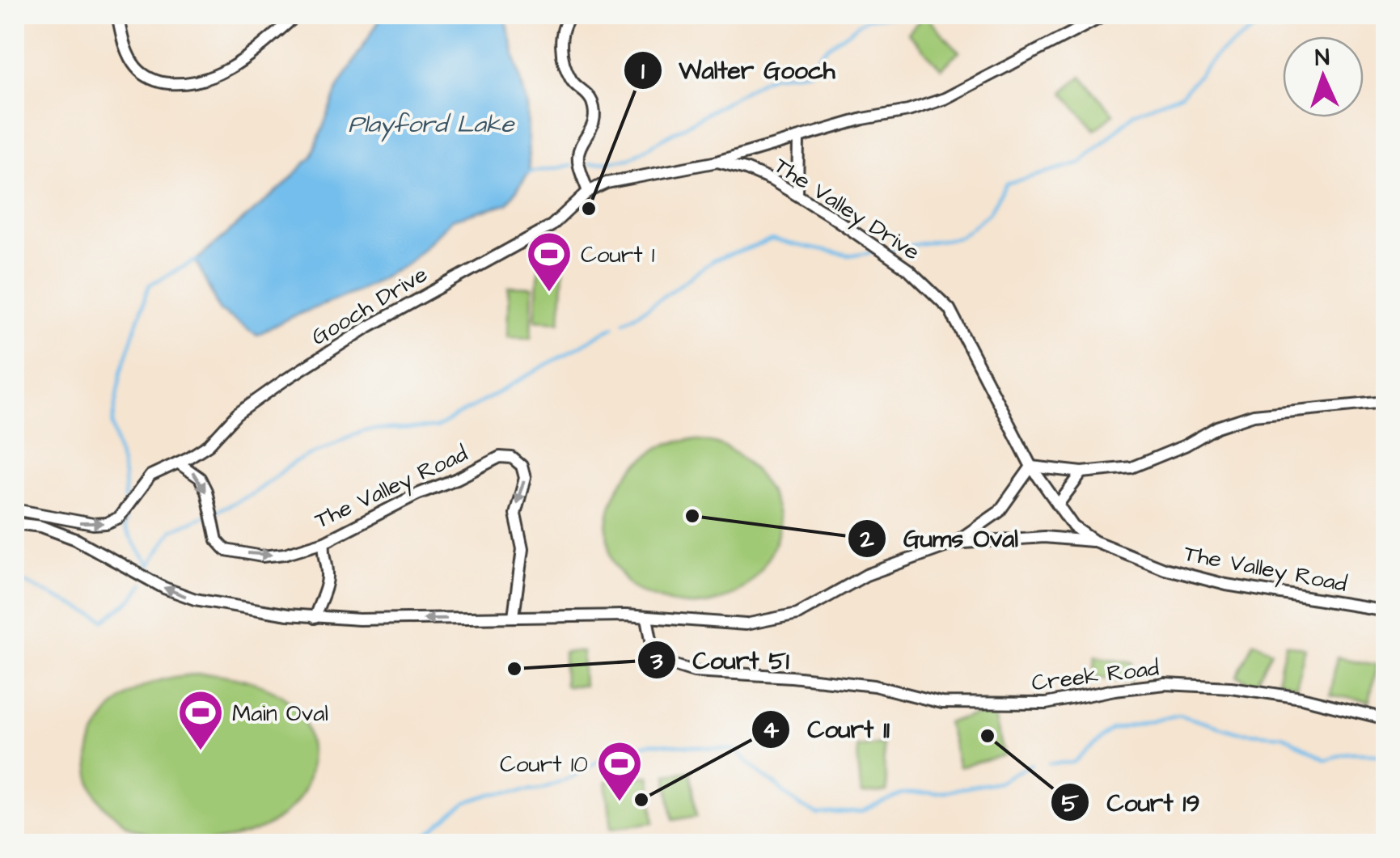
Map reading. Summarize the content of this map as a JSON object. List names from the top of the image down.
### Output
{
  "streets": {
    "street": [
      "The Valley Drive",
      "Gooch Drive",
      "The Valley Road",
      "Creek Road"
    ]
  },
  "crossings": [
    ["The Valley Drive", "Gooch Drive"],
    ["The Valley Drive", "The Valley Road"],
    ["Gooch Drive", "The Valley Road"],
    ["The Valley Road", "Creek Road"]
  ],
  "water": ["Playford Lake"],
  "places": {
    "other": [
      "Walter Gooch",
      "Gums Oval",
      "Court 51",
      "Court 19",
      "Court 11"
    ],
    "sports": ["Court 1", "Main Oval", "Court 10"]
  },
  "north": "top"
}
